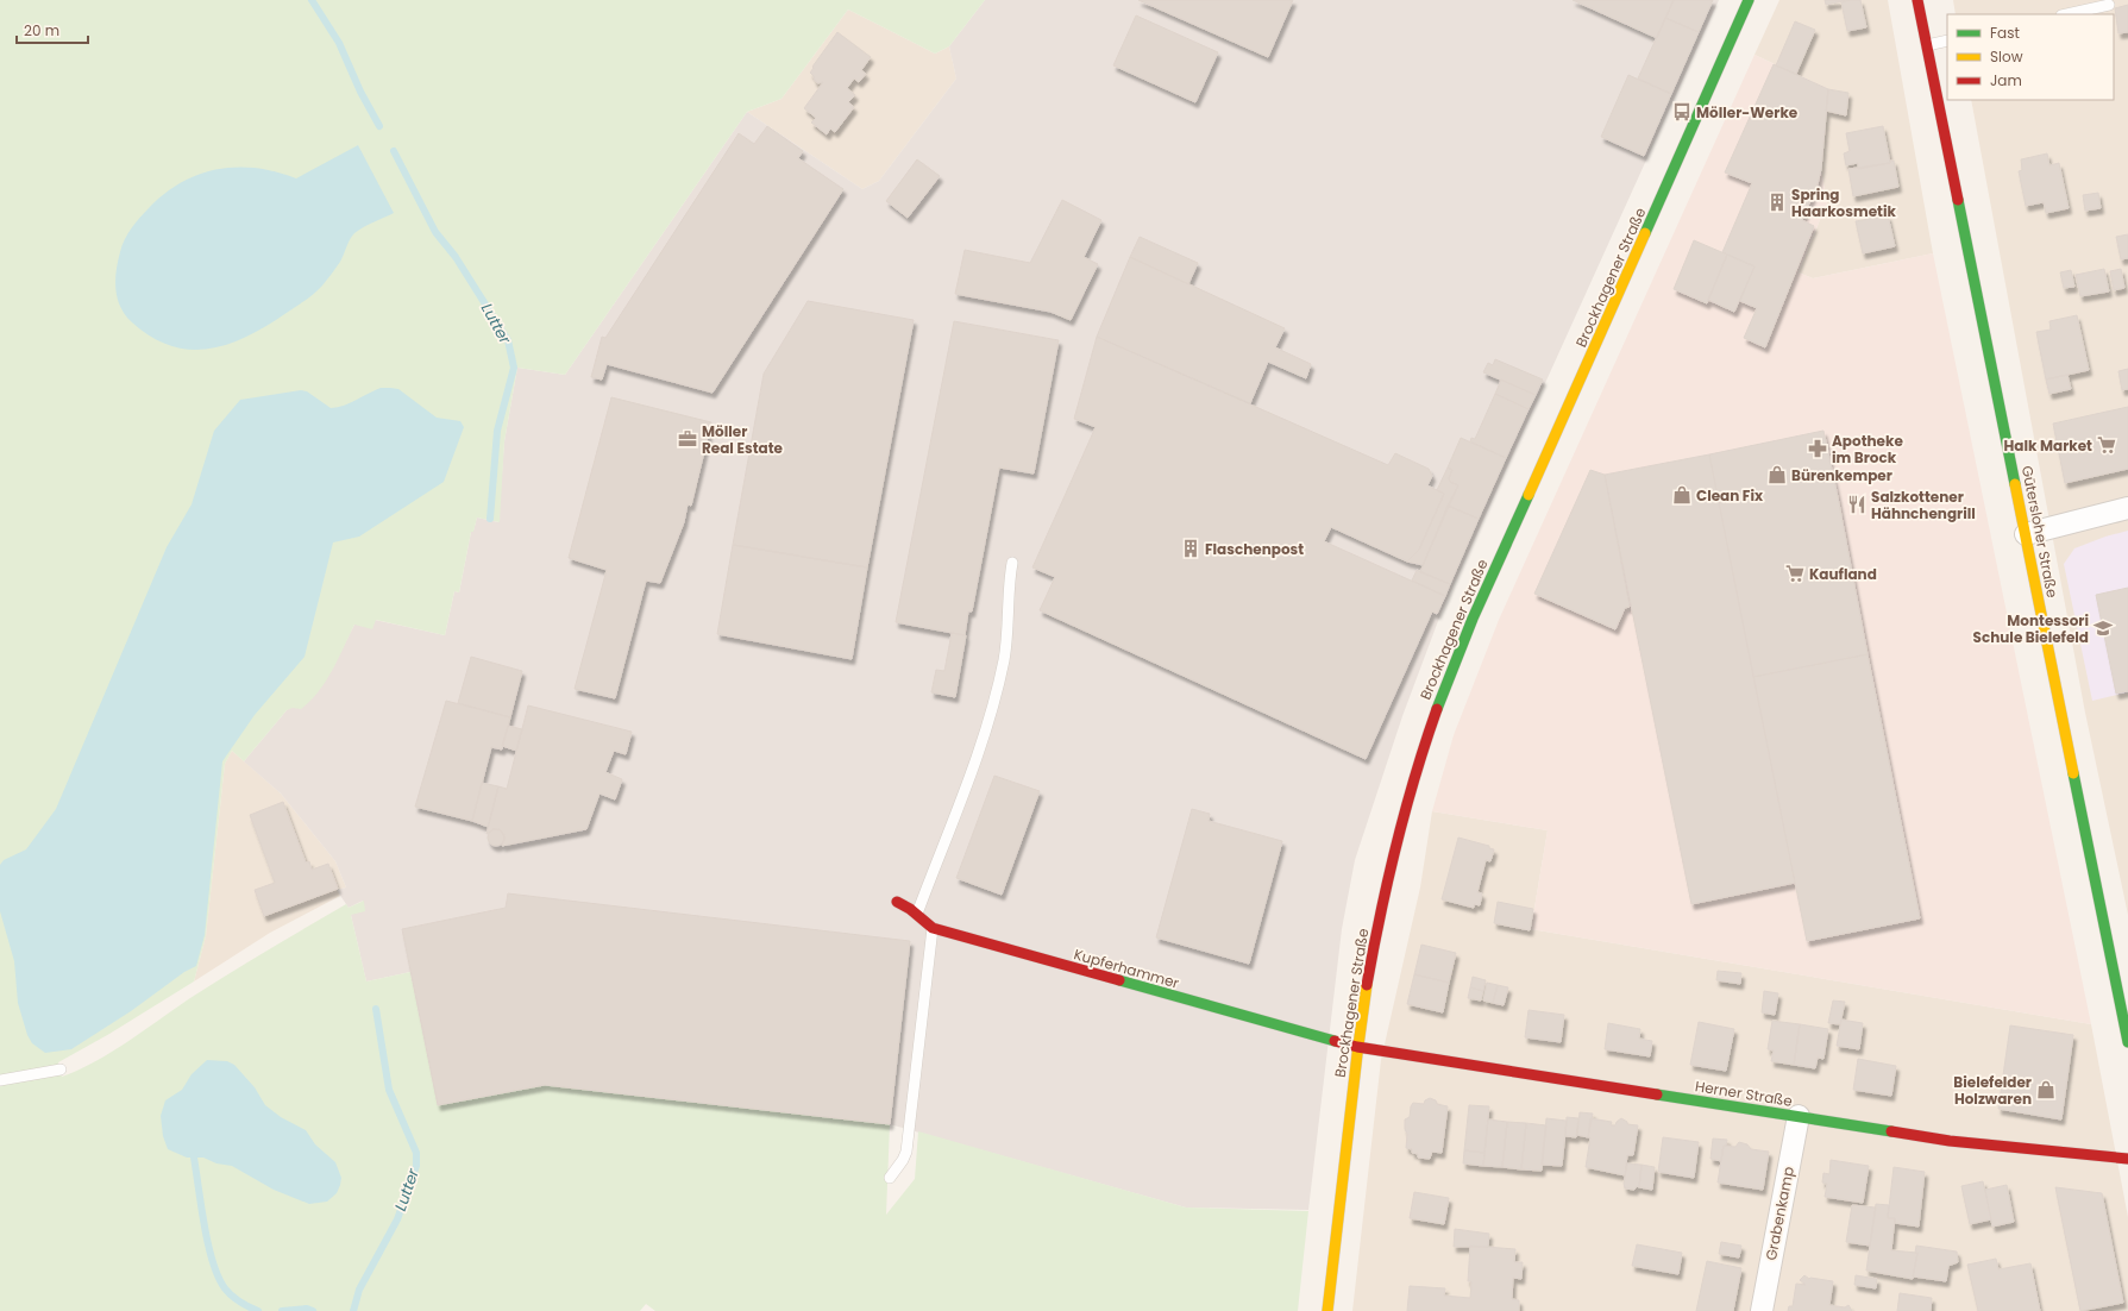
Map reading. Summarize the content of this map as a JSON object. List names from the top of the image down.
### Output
{
  "streets": {
    "street": [
      "Brockhagener Straße",
      "Gütersloher Straße",
      "Kupferhammer",
      "Herner Straße",
      "Grabenkamp"
    ]
  },
  "crossings": [
    ["Brockhagener Straße", "Kupferhammer"],
    ["Brockhagener Straße", "Herner Straße"],
    ["Kupferhammer", "Herner Straße"],
    ["Herner Straße", "Grabenkamp"]
  ],
  "water": ["Lutter"],
  "places": {
    "bus stop": ["Möller-Werke"],
    "building": ["Spring Haarkosmetik", "Flaschenpost"],
    "office": ["Möller Real Estate"],
    "supermarket": ["Halk Market", "Kaufland"],
    "pharmacy": ["Apotheke im Brock"],
    "shop": ["Bürenkemper", "Clean Fix", "Bielefelder Holzwaren"],
    "restaurant": ["Salzkottener Hähnchengrill"],
    "school or university": ["Montessori Schule Bielefeld"]
  },
  "legend": ["Fast", "Slow", "Jam"],
  "scale_bar": "20 m"
}
